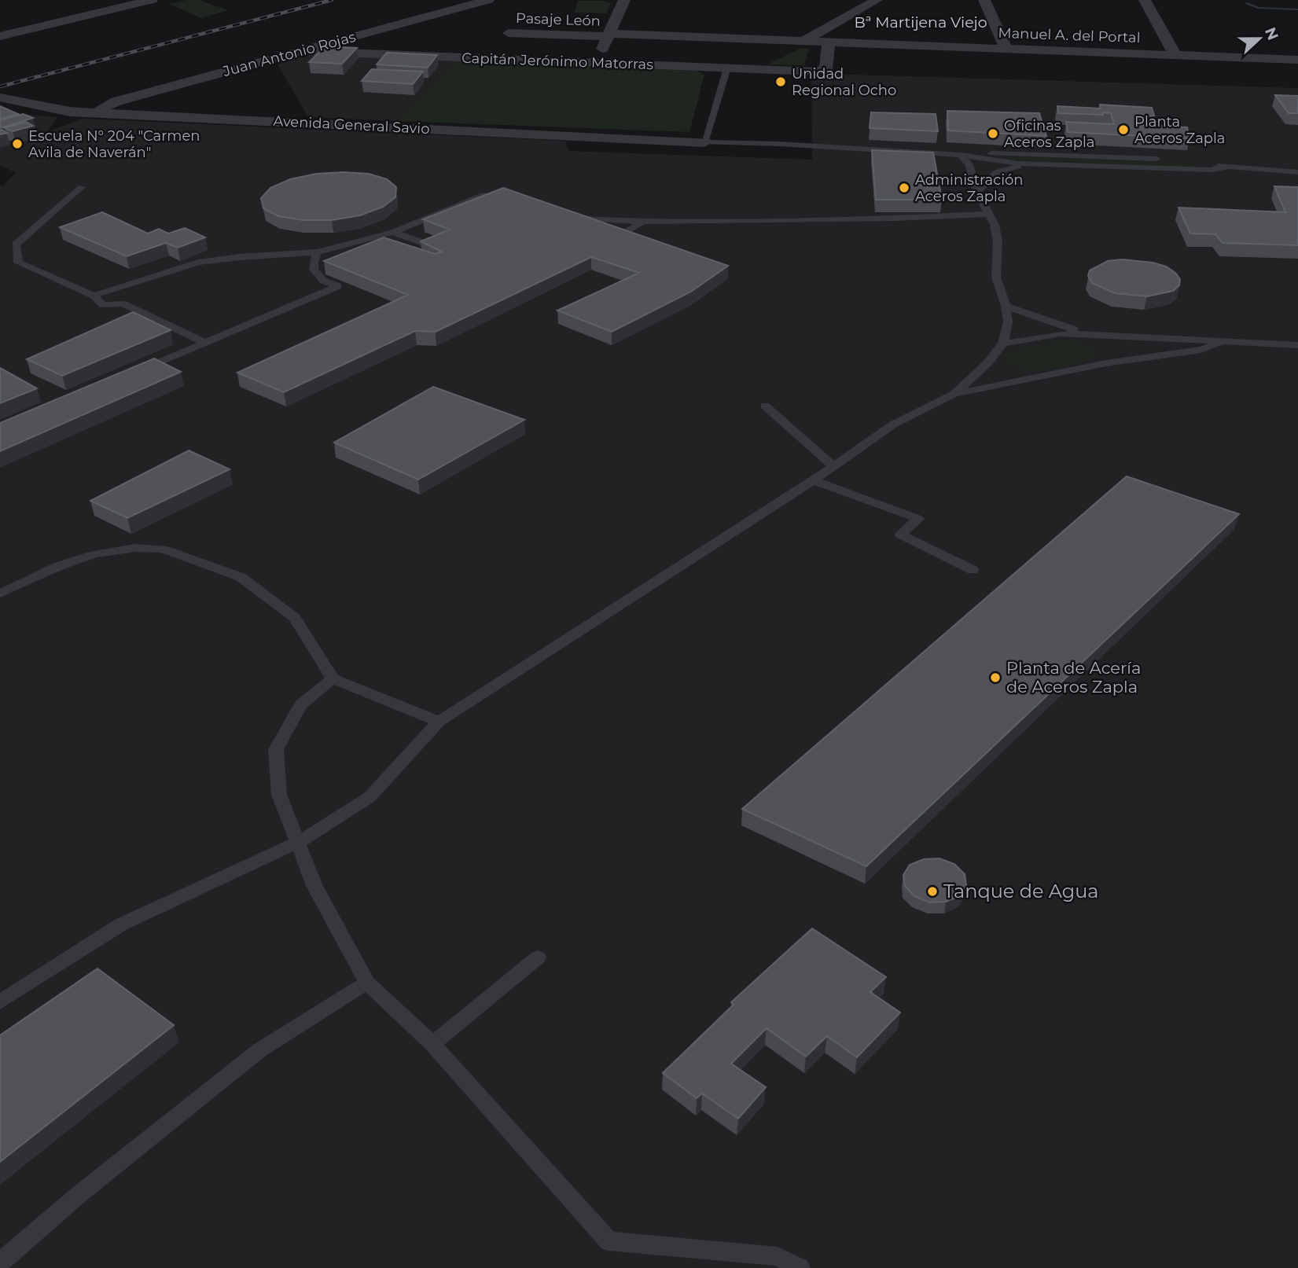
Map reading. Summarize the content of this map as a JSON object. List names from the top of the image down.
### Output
{
  "streets": {
    "street": [
      "Pasaje León",
      "Manuel A. del Portal",
      "Juan Antonio Rojas",
      "Capitán Jerónimo Matorras",
      "Avenida General Savio"
    ]
  },
  "crossings": [
    ["Pasaje León", "Manuel A. del Portal"],
    ["Manuel A. del Portal", "Capitán Jerónimo Matorras"],
    ["Juan Antonio Rojas", "Capitán Jerónimo Matorras"],
    ["Juan Antonio Rojas", "Avenida General Savio"]
  ],
  "districts": ["Bª Martijena Viejo"],
  "places": [
    "Unidad Regional Ocho",
    "Planta Aceros Zapla",
    "Oficinas Aceros Zapla",
    "Escuela N° 204 \"Carmen Avila de Naverán\"",
    "Administración Aceros Zapla",
    "Planta de Acería de Aceros Zapla",
    "Tanque de Agua"
  ],
  "north": "right"
}
